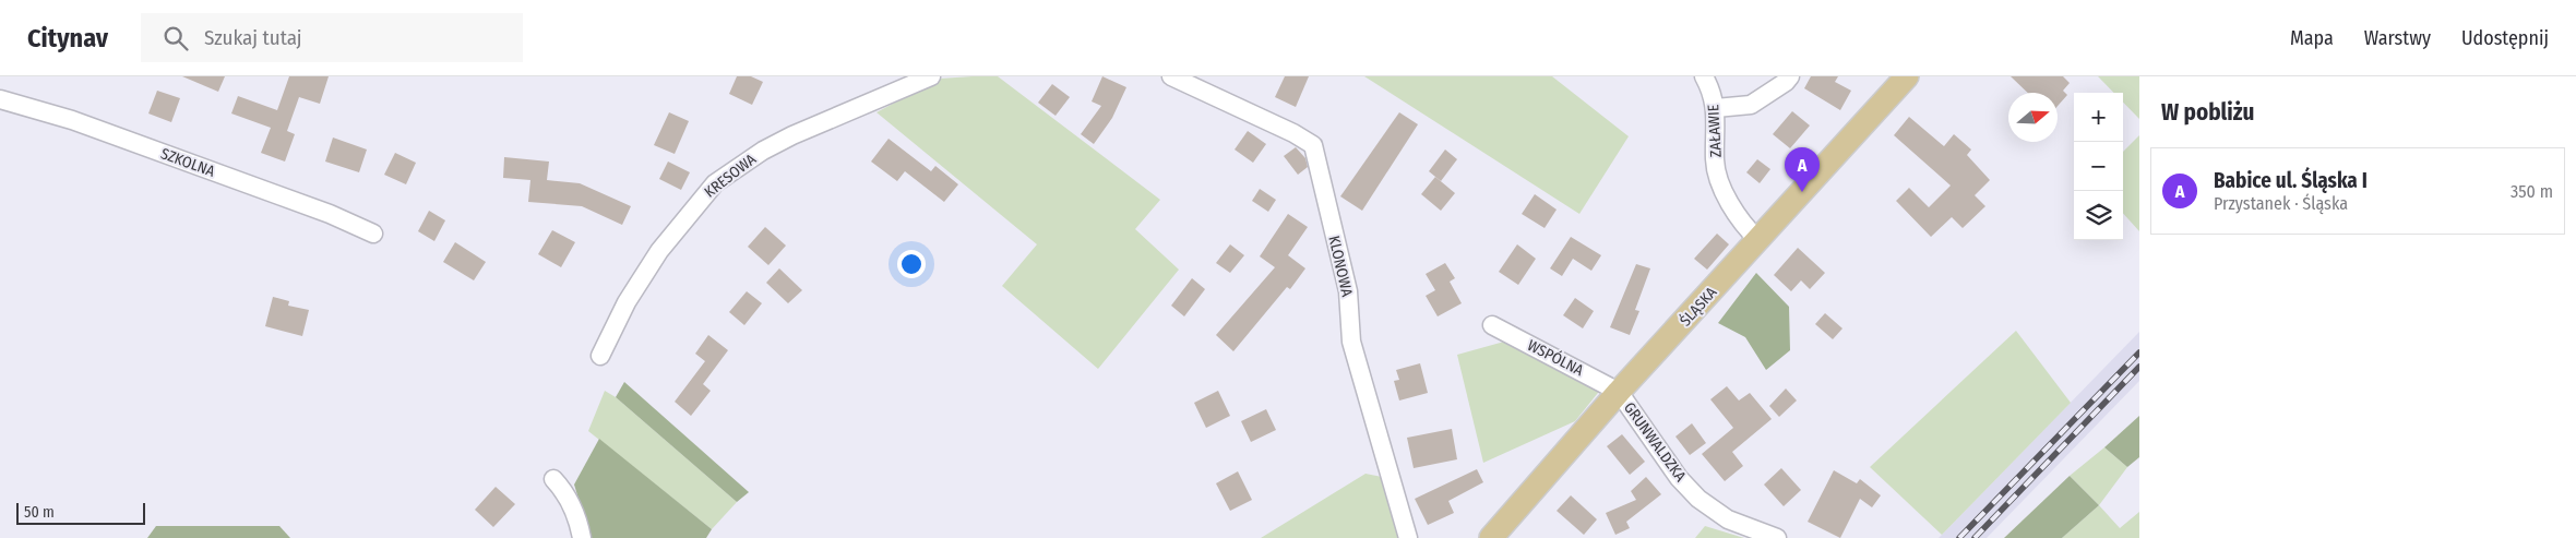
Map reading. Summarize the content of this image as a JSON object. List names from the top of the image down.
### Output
{
  "streets": {
    "main road": ["ŚLĄSKA"],
    "street": [
      "ZAŁAWIE",
      "SZKOLNA",
      "KRESOWA",
      "KLONOWA",
      "WSPÓLNA",
      "GRUNWALDZKA"
    ]
  },
  "crossings": [
    ["ZAŁAWIE", "ŚLĄSKA"],
    ["ŚLĄSKA", "WSPÓLNA"],
    ["ŚLĄSKA", "GRUNWALDZKA"],
    ["WSPÓLNA", "GRUNWALDZKA"]
  ],
  "scale_bar": "50 m",
  "north": "right",
  "page": {
    "header": "Citynav",
    "search": "Szukaj tutaj",
    "nav": ["Mapa", "Warstwy", "Udostępnij"],
    "heading": "W pobliżu",
    "map_buttons": ["+", "−"],
    "pins": "A",
    "list": [
      {
        "mark": "A",
        "name": "Babice ul. Śląska I",
        "note": "Przystanek · Śląska",
        "value": "350 m"
      }
    ],
    "scale": "50 m"
  }
}
